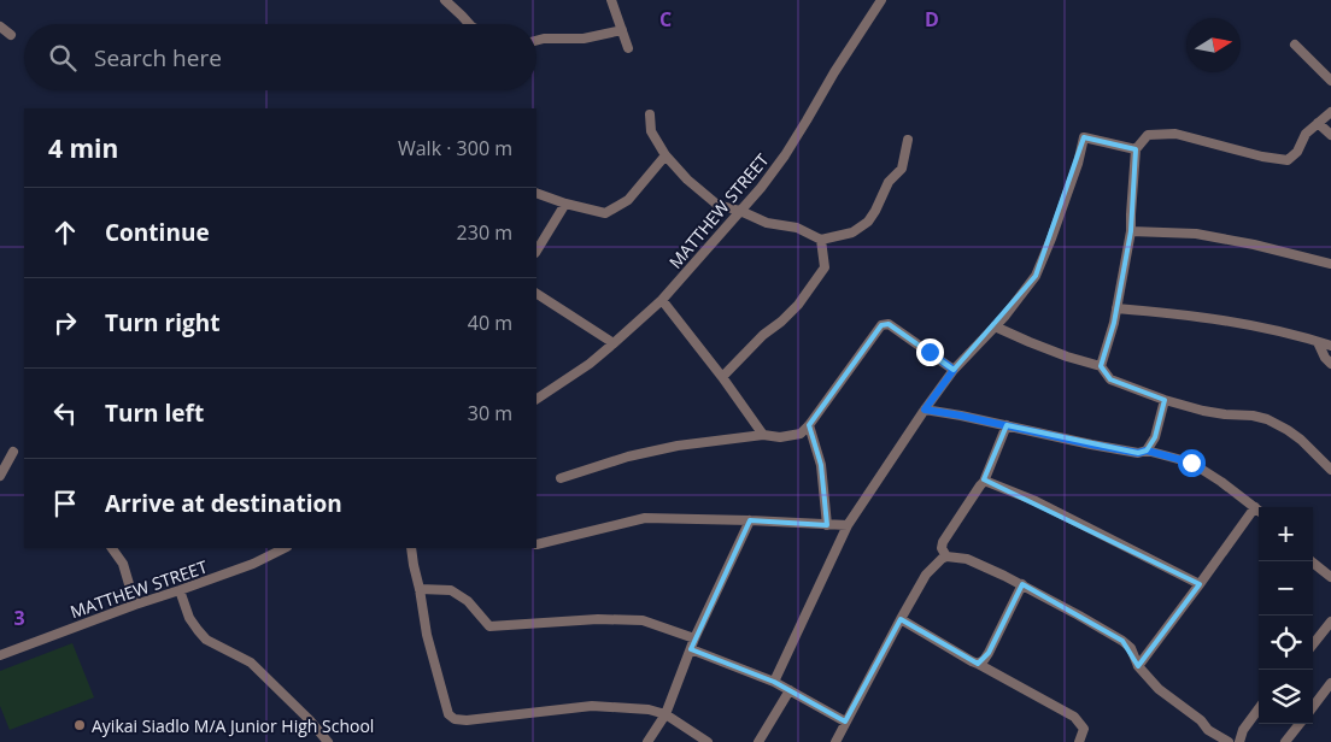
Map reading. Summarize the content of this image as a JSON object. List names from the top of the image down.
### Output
{
  "streets": {
    "street": ["MATTHEW STREET"]
  },
  "places": ["Ayikai Siadlo M/A Junior High School"],
  "north": "right",
  "page": {
    "search": "Search here",
    "heading": ["4 min", "Walk · 300 m"],
    "list": [
      ["Continue", "230 m"],
      ["Turn right", "40 m"],
      ["Turn left", "30 m"],
      "Arrive at destination"
    ],
    "map_buttons": ["+", "−"]
  },
  "grid": {
    "columns": ["C", "D"],
    "rows": ["3"]
  }
}
